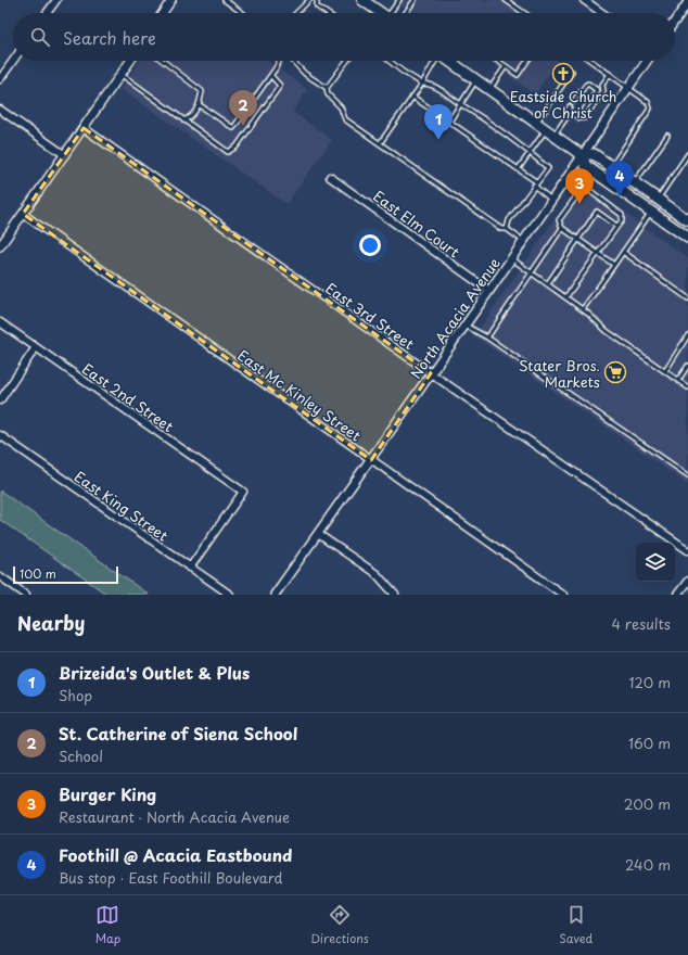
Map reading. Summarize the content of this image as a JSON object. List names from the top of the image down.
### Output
{
  "streets": {
    "street": [
      "East Elm Court",
      "East 3rd Street",
      "North Acacia Avenue",
      "East Mc Kinley Street",
      "East 2nd Street",
      "East King Street"
    ]
  },
  "crossings": [
    ["East Elm Court", "North Acacia Avenue"],
    ["East 3rd Street", "North Acacia Avenue"],
    ["North Acacia Avenue", "East Mc Kinley Street"],
    ["East 2nd Street", "East King Street"]
  ],
  "places": {
    "church": ["Eastside Church of Christ"],
    "supermarket": ["Stater Bros. Markets"]
  },
  "scale_bar": "100 m",
  "page": {
    "search": "Search here",
    "pins": [
      "2",
      "1",
      "4",
      "3"
    ],
    "scale": "100 m",
    "heading": ["Nearby", "4 results"],
    "list": [
      {
        "mark": "1",
        "name": "Brizeida's Outlet & Plus",
        "note": "Shop",
        "value": "120 m"
      },
      {
        "mark": "2",
        "name": "St. Catherine of Siena School",
        "note": "School",
        "value": "160 m"
      },
      {
        "mark": "3",
        "name": "Burger King",
        "note": "Restaurant · North Acacia Avenue",
        "value": "200 m"
      },
      {
        "mark": "4",
        "name": "Foothill @ Acacia Eastbound",
        "note": "Bus stop · East Foothill Boulevard",
        "value": "240 m"
      }
    ],
    "nav": ["Map", "Directions", "Saved"]
  }
}
